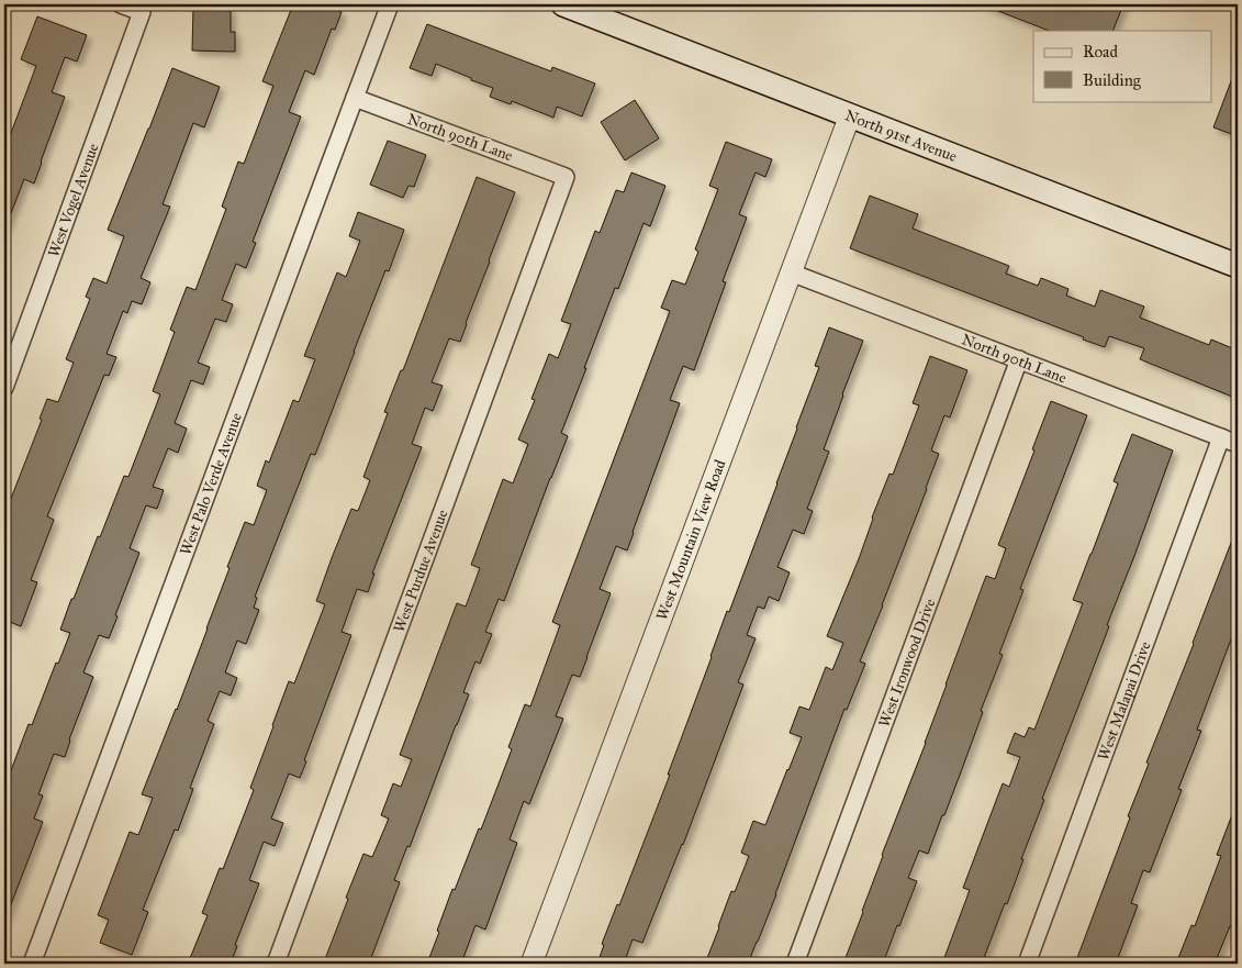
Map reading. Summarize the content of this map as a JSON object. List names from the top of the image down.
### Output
{
  "streets": {
    "main road": ["North 91st Avenue"],
    "street": [
      "North 90th Lane",
      "West Vogel Avenue",
      "West Palo Verde Avenue",
      "West Mountain View Road",
      "West Purdue Avenue",
      "West Ironwood Drive",
      "West Malapai Drive"
    ]
  },
  "crossings": [
    ["North 91st Avenue", "West Mountain View Road"],
    ["North 90th Lane", "West Palo Verde Avenue"],
    ["North 90th Lane", "West Mountain View Road"],
    ["North 90th Lane", "West Purdue Avenue"],
    ["North 90th Lane", "West Ironwood Drive"],
    ["North 90th Lane", "West Malapai Drive"]
  ],
  "legend": ["Road", "Building"]
}
